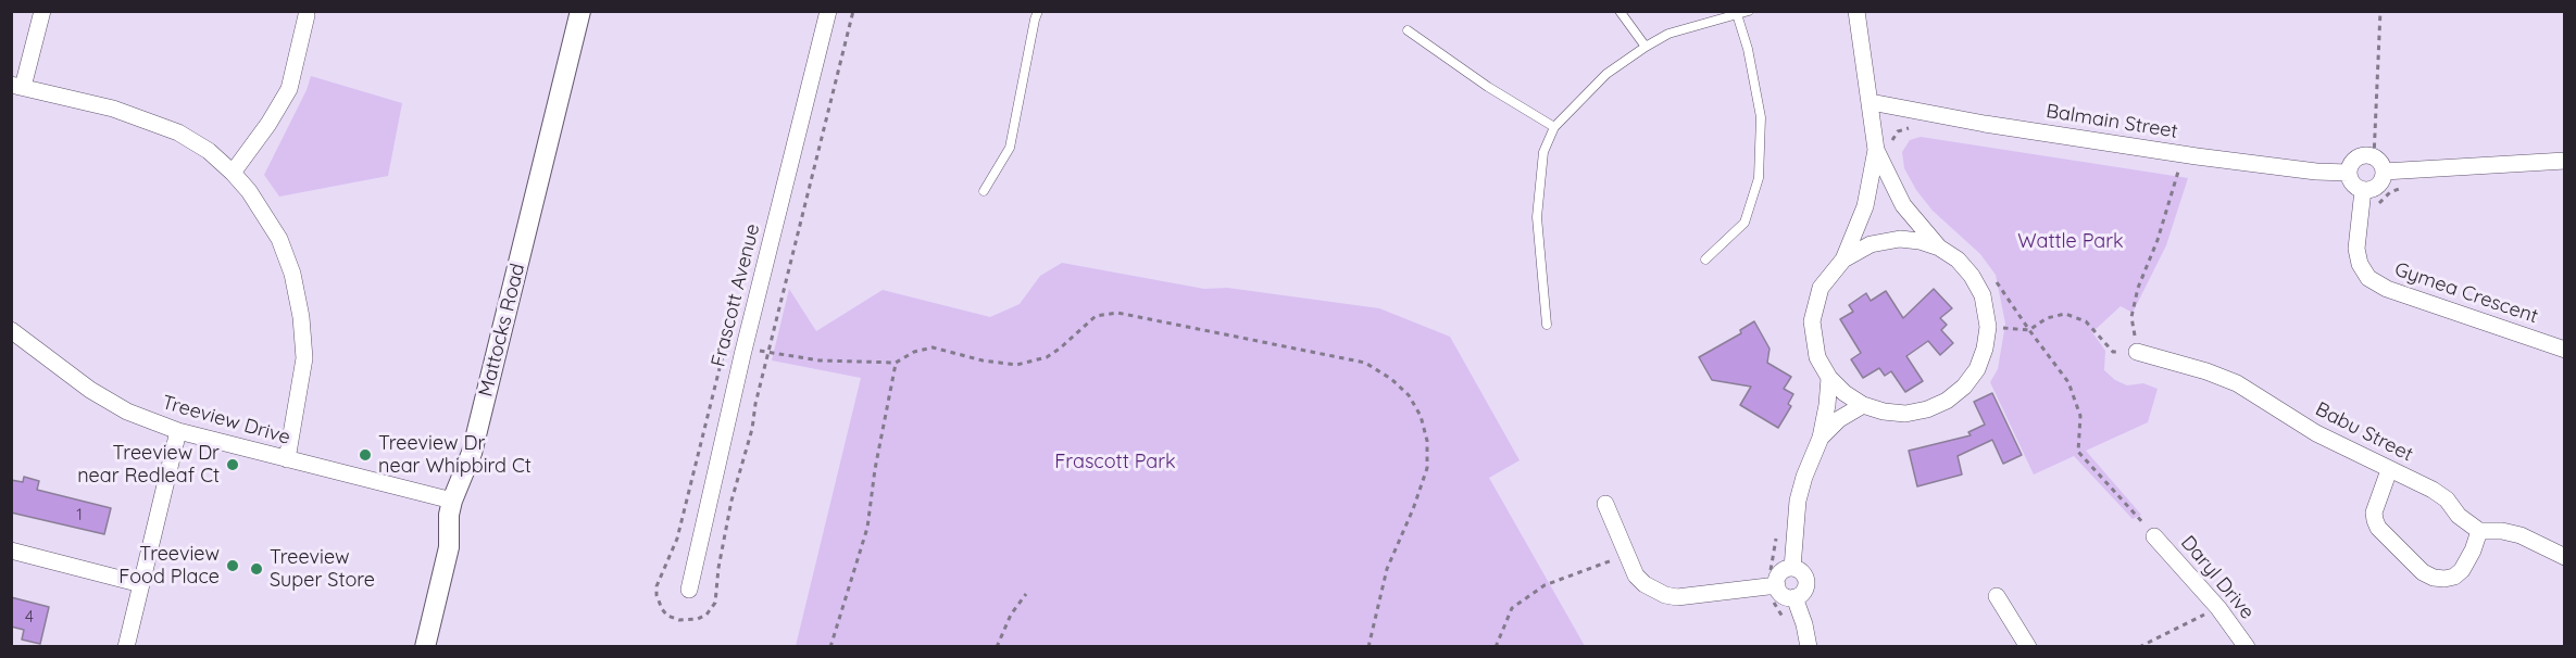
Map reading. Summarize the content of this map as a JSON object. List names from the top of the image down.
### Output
{
  "streets": {
    "street": [
      "Balmain Street",
      "Gymea Crescent",
      "Frascott Avenue",
      "Mattocks Road",
      "Treeview Drive",
      "Babu Street",
      "Daryl Drive"
    ]
  },
  "crossings": [
    ["Balmain Street", "Gymea Crescent"],
    ["Mattocks Road", "Treeview Drive"]
  ],
  "parks": ["Wattle Park", "Frascott Park"],
  "places": [
    "Treeview Dr near Whipbird Ct",
    "Treeview Dr near Redleaf Ct",
    "Treeview Food Place",
    "Treeview Super Store"
  ],
  "house_numbers": ["1", "4"]
}
